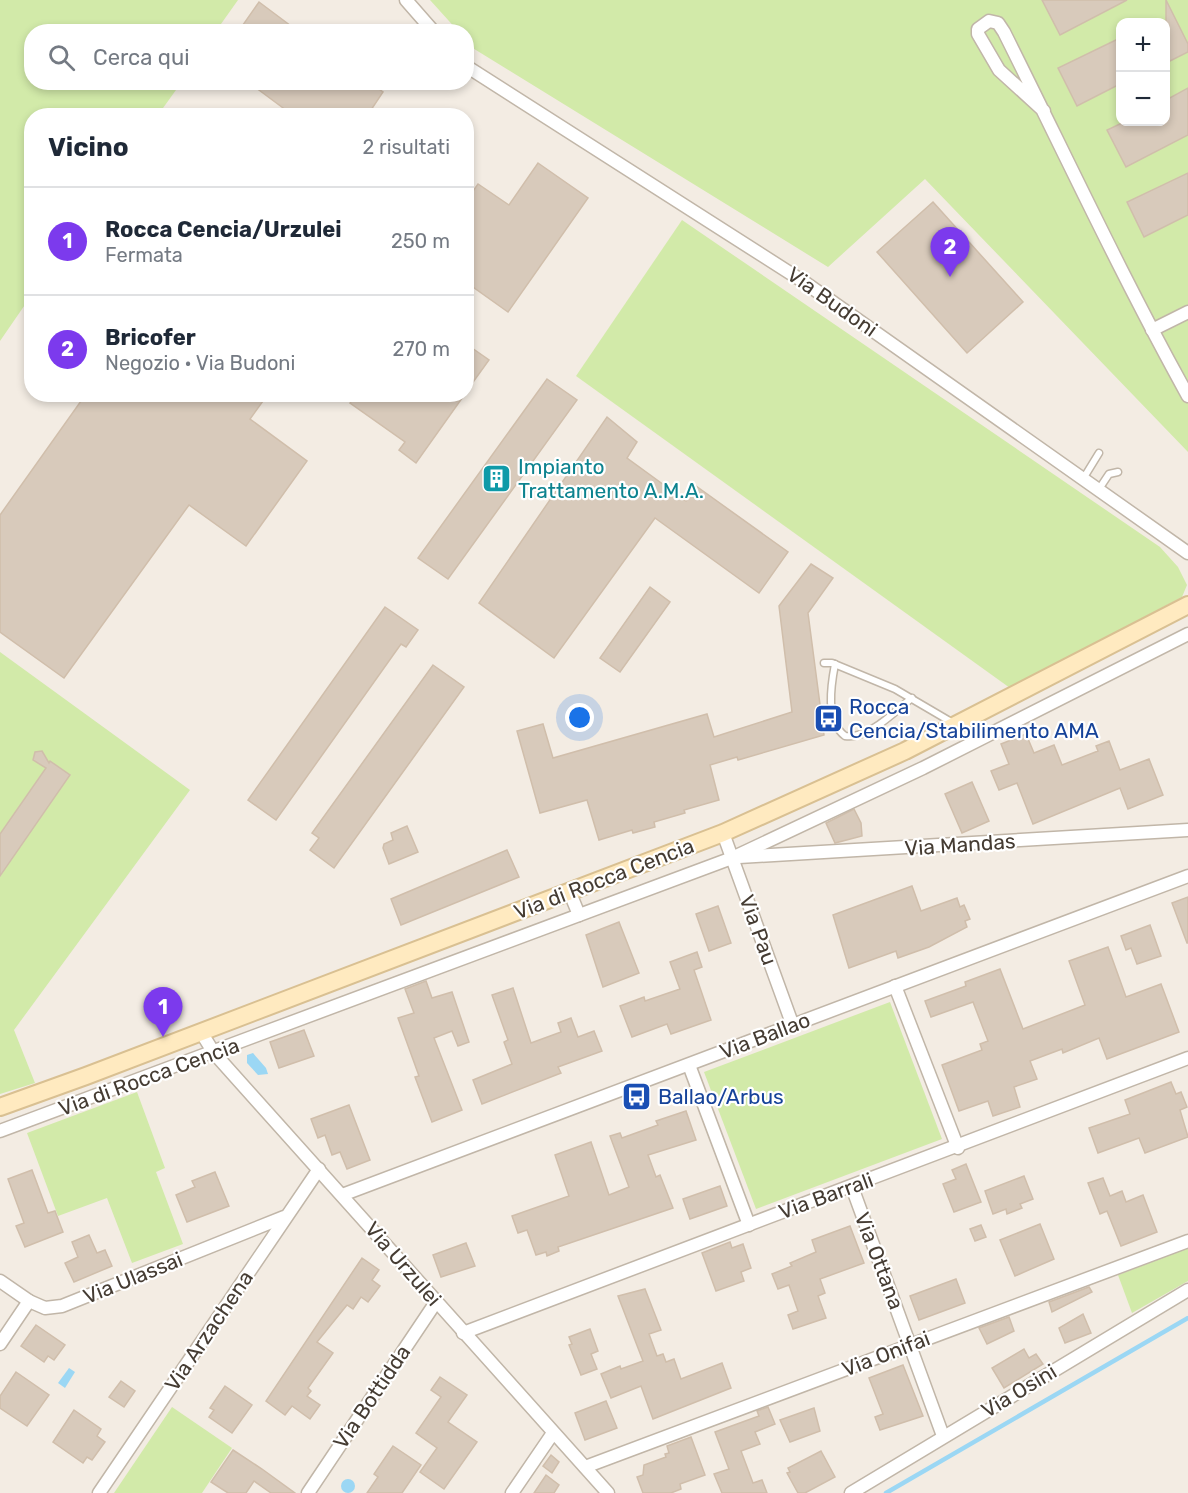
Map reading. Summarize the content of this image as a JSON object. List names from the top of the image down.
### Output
{
  "streets": {
    "main road": ["Via di Rocca Cencia"],
    "street": [
      "Via Budoni",
      "Via Mandas",
      "Via Pau",
      "Via Ballao",
      "Via Barrali",
      "Via Ottana",
      "Via Urzulei",
      "Via Ulassai",
      "Via Arzachena",
      "Via Onifai",
      "Via Osini",
      "Via Bottidda"
    ]
  },
  "crossings": [
    ["Via Mandas", "Via di Rocca Cencia"],
    ["Via Mandas", "Via Pau"],
    ["Via di Rocca Cencia", "Via Pau"],
    ["Via di Rocca Cencia", "Via Urzulei"],
    ["Via Pau", "Via Ballao"],
    ["Via Ballao", "Via Urzulei"],
    ["Via Barrali", "Via Ottana"],
    ["Via Barrali", "Via Urzulei"],
    ["Via Ottana", "Via Onifai"],
    ["Via Ottana", "Via Osini"],
    ["Via Urzulei", "Via Arzachena"],
    ["Via Urzulei", "Via Onifai"],
    ["Via Urzulei", "Via Bottidda"],
    ["Via Ulassai", "Via Arzachena"]
  ],
  "places": {
    "building": ["Impianto Trattamento A.M.A."],
    "bus stop": ["Rocca Cencia/Stabilimento AMA", "Ballao/Arbus"]
  },
  "page": {
    "map_buttons": ["+", "−"],
    "search": "Cerca qui",
    "heading": ["Vicino", "2 risultati"],
    "list": [
      {
        "mark": "1",
        "name": "Rocca Cencia/Urzulei",
        "note": "Fermata",
        "value": "250 m"
      },
      {
        "mark": "2",
        "name": "Bricofer",
        "note": "Negozio · Via Budoni",
        "value": "270 m"
      }
    ],
    "pins": ["2", "1"]
  }
}
